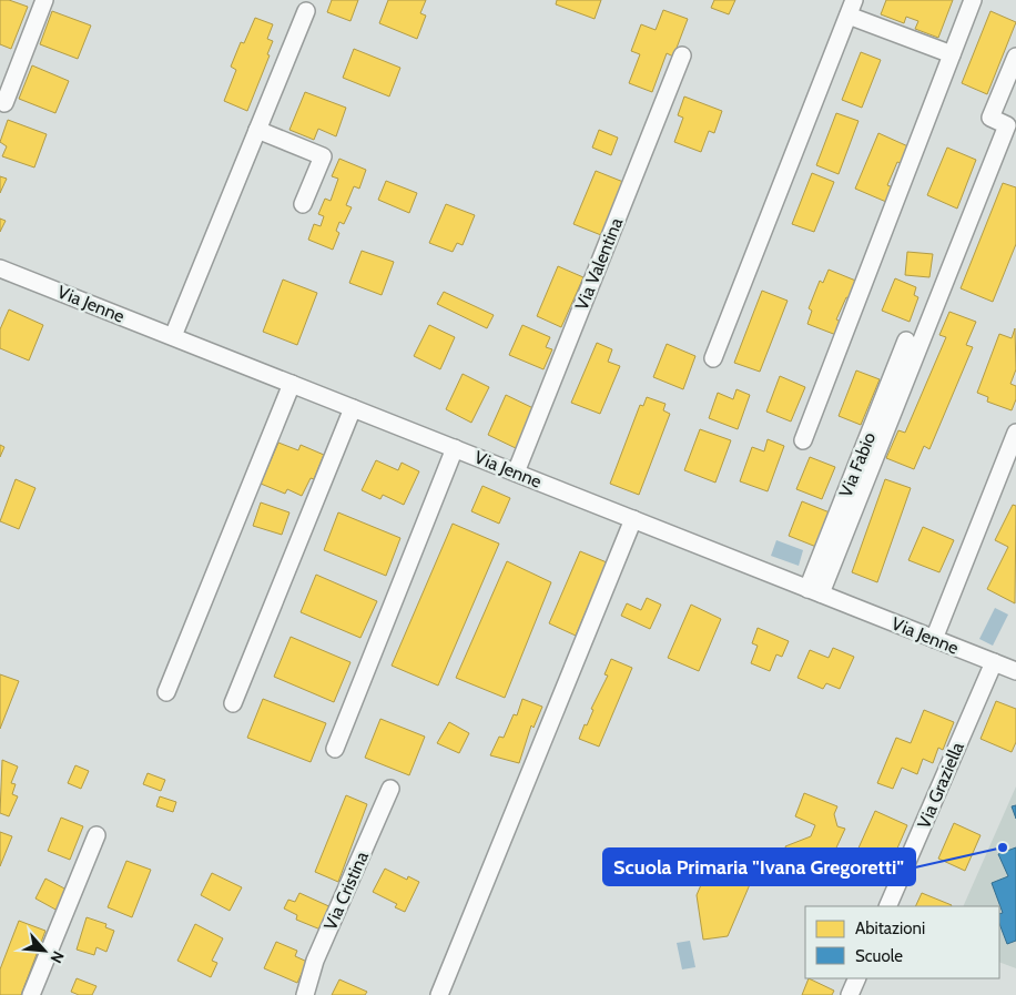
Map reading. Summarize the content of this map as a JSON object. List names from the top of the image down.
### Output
{
  "streets": {
    "street": [
      "Via Valentina",
      "Via Jenne",
      "Via Fabio",
      "Via Graziella",
      "Via Cristina"
    ]
  },
  "crossings": [
    ["Via Valentina", "Via Jenne"],
    ["Via Jenne", "Via Fabio"],
    ["Via Jenne", "Via Graziella"]
  ],
  "places": ["Scuola Primaria \"Ivana Gregoretti\""],
  "legend": ["Abitazioni", "Scuole"],
  "north": "bottom right"
}
